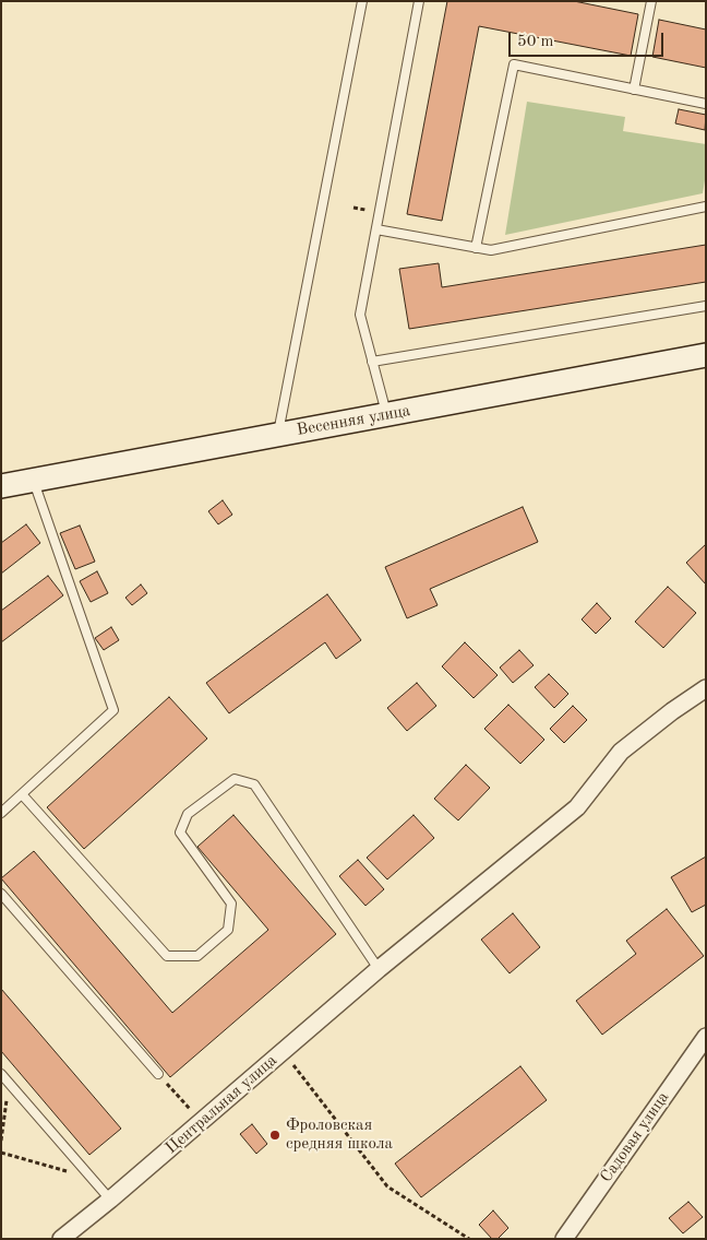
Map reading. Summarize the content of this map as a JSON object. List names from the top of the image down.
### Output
{
  "streets": {
    "street": ["Весенняя улица", "Центральная улица", "Садовая улица"]
  },
  "places": ["Фроловская средняя школа"],
  "scale_bar": "50 m"
}
